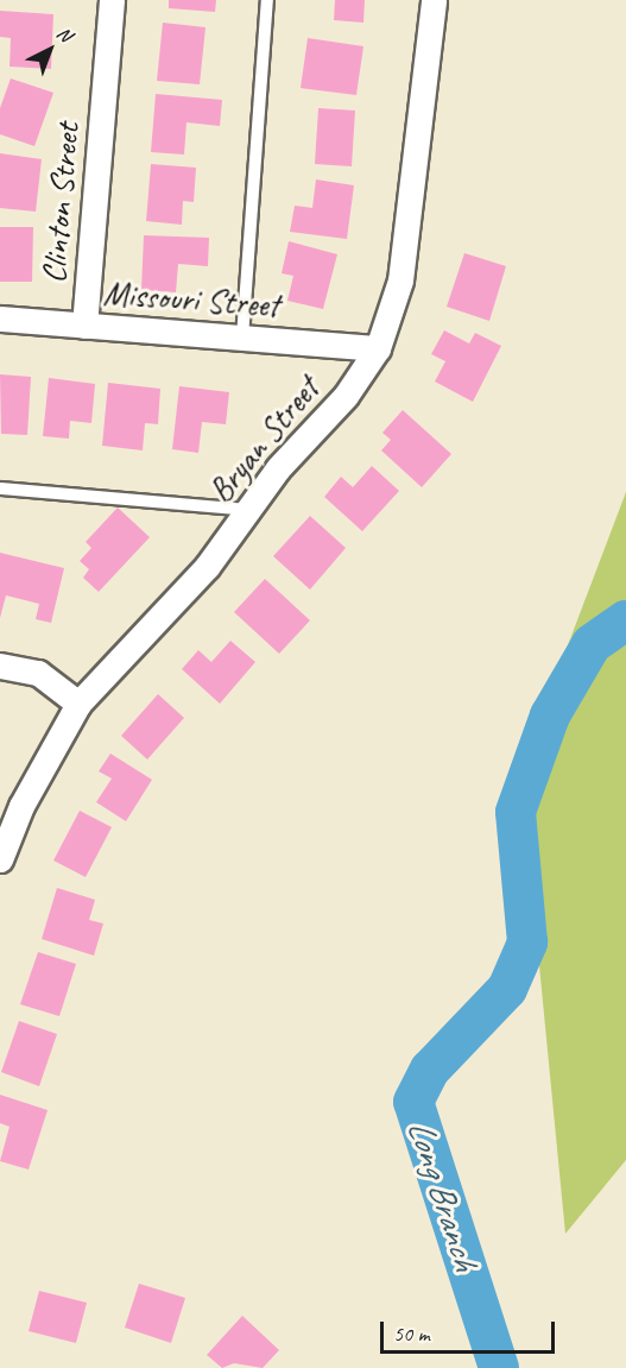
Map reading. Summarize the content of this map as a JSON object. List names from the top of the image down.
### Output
{
  "streets": {
    "street": ["Clinton Street", "Missouri Street", "Bryan Street"]
  },
  "crossings": [
    ["Clinton Street", "Missouri Street"],
    ["Missouri Street", "Bryan Street"]
  ],
  "water": ["Long Branch"],
  "scale_bar": "50 m",
  "north": "top right"
}
